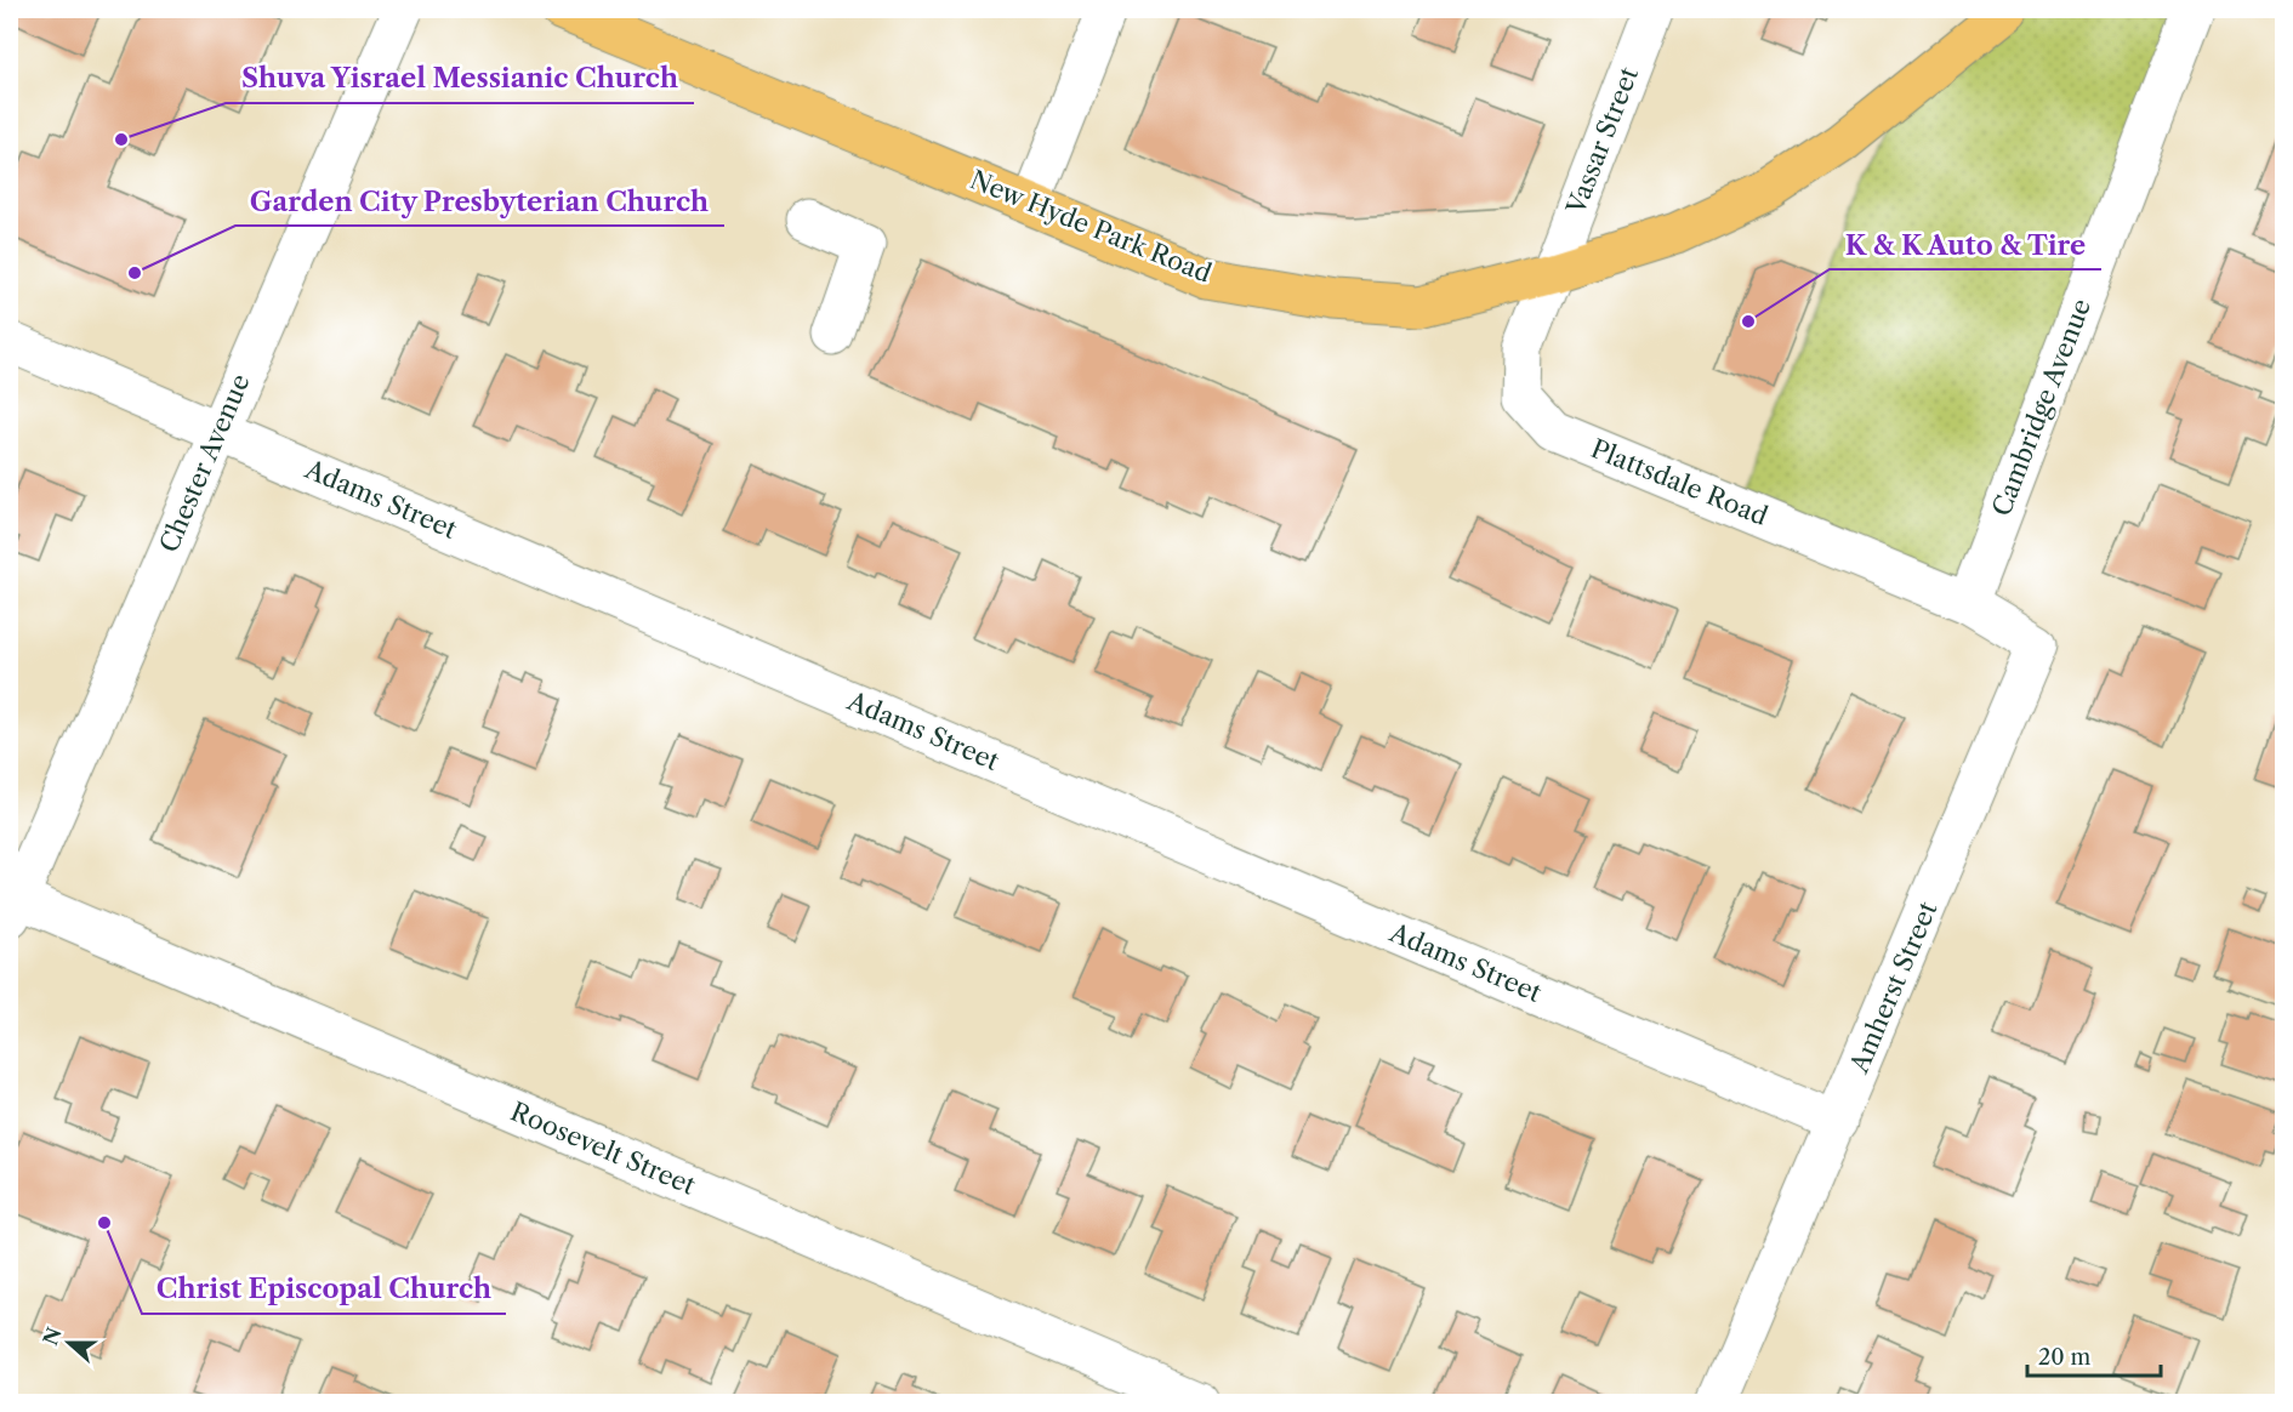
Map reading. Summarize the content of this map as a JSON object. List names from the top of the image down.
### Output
{
  "streets": {
    "main road": ["New Hyde Park Road"],
    "street": [
      "Vassar Street",
      "Cambridge Avenue",
      "Chester Avenue",
      "Plattsdale Road",
      "Adams Street",
      "Amherst Street",
      "Roosevelt Street"
    ]
  },
  "crossings": [
    ["Vassar Street", "New Hyde Park Road"],
    ["Vassar Street", "Plattsdale Road"],
    ["New Hyde Park Road", "Plattsdale Road"],
    ["Cambridge Avenue", "Plattsdale Road"],
    ["Cambridge Avenue", "Amherst Street"],
    ["Chester Avenue", "Adams Street"],
    ["Chester Avenue", "Roosevelt Street"],
    ["Plattsdale Road", "Amherst Street"],
    ["Adams Street", "Amherst Street"]
  ],
  "places": [
    "Shuva Yisrael Messianic Church",
    "Garden City Presbyterian Church",
    "K & K Auto & Tire",
    "Christ Episcopal Church"
  ],
  "scale_bar": "20 m",
  "north": "left"
}
